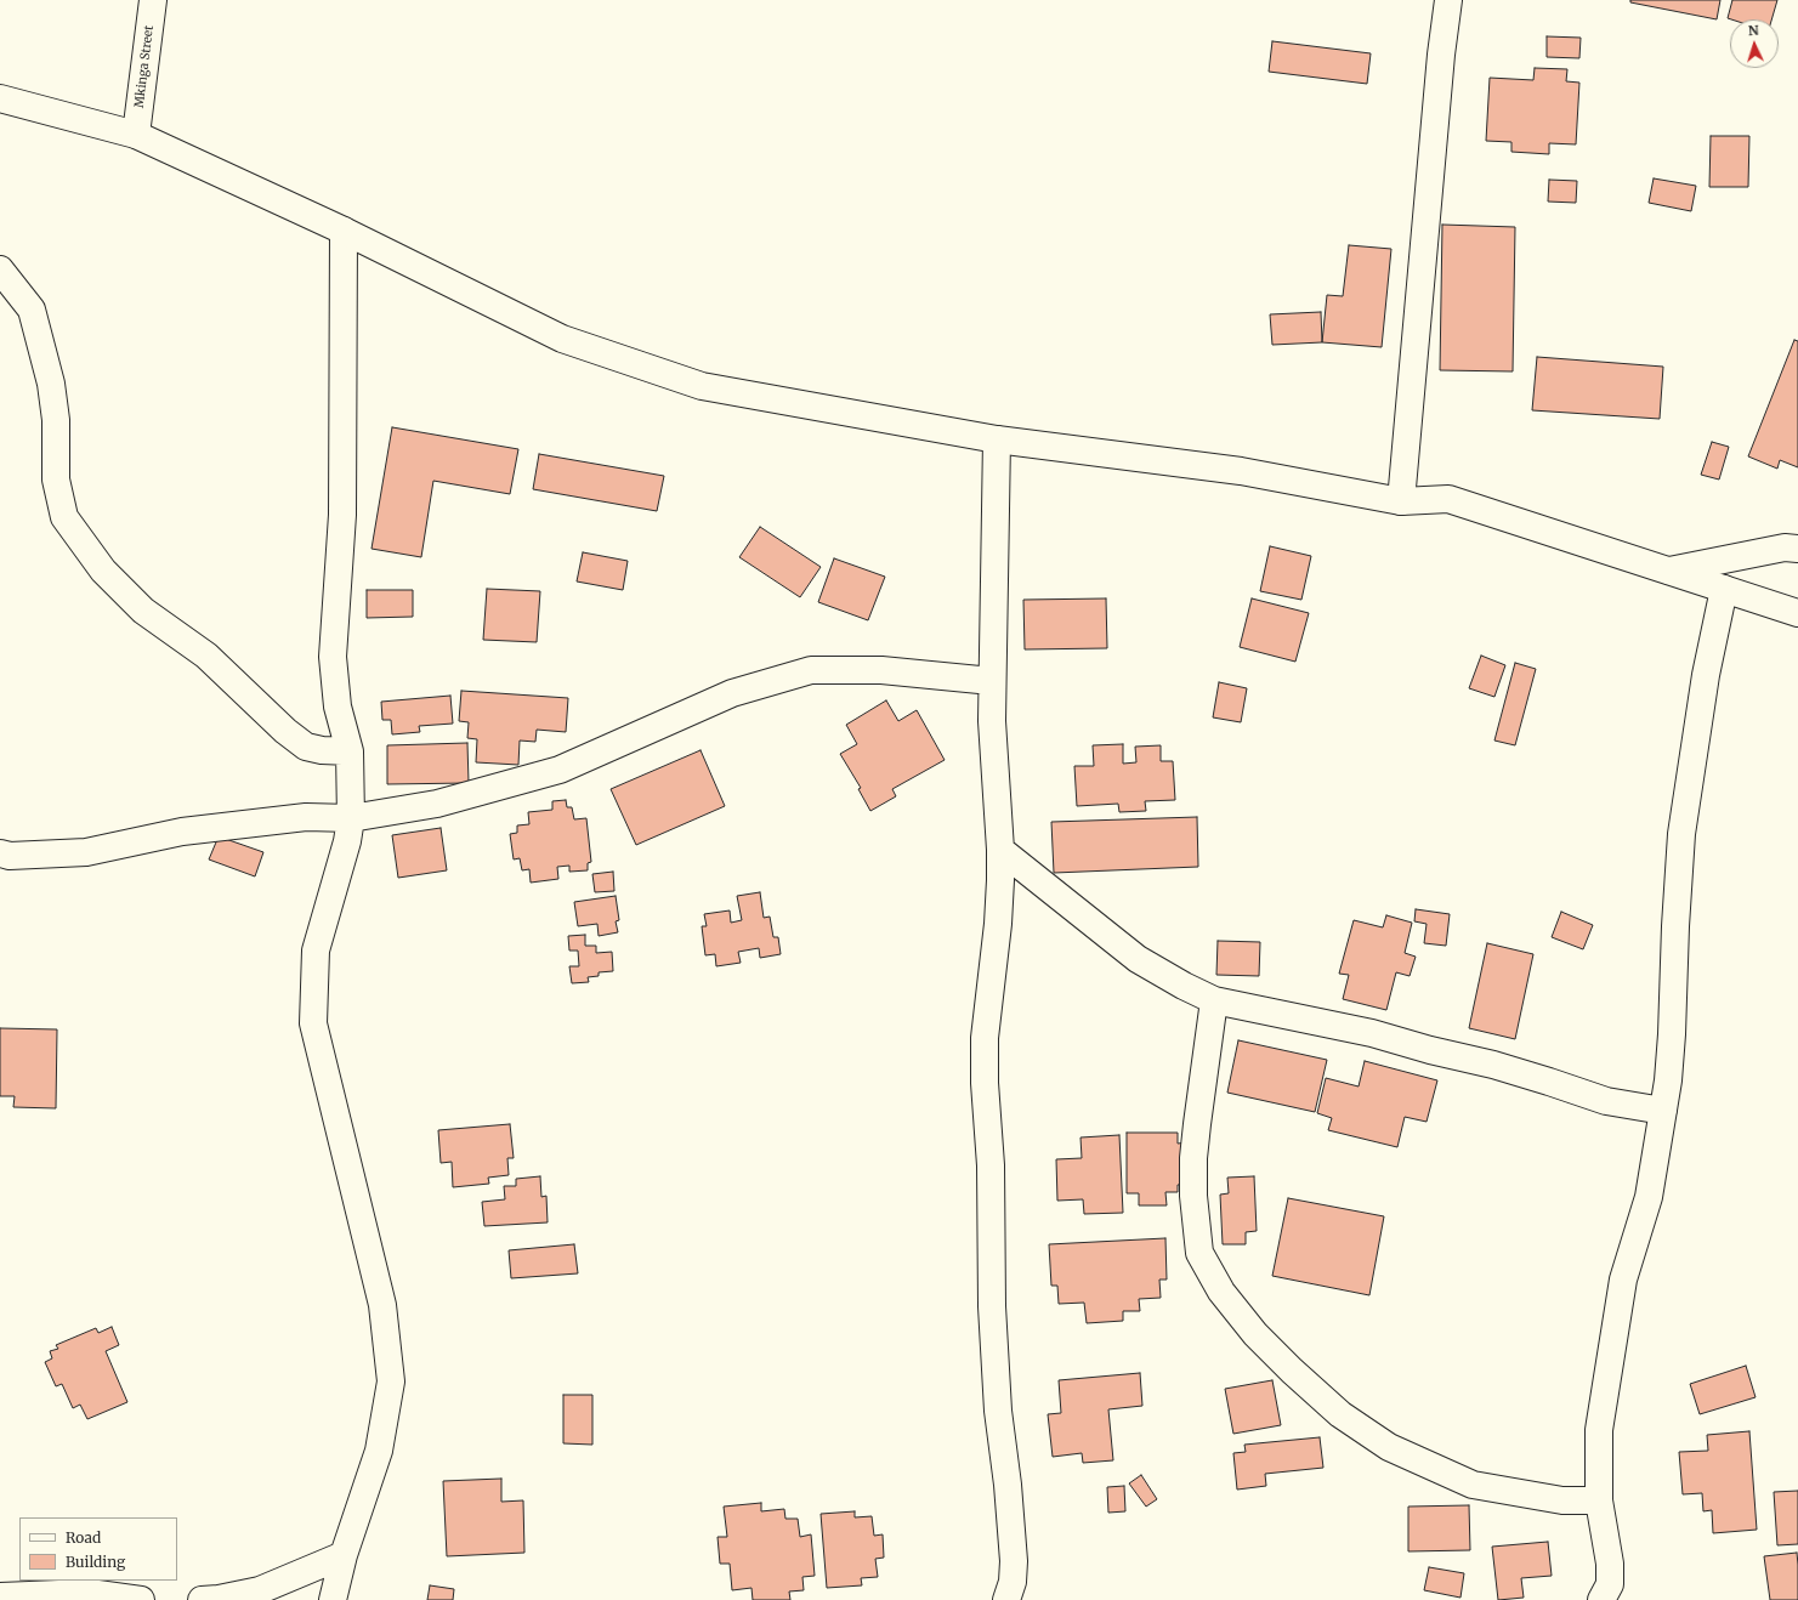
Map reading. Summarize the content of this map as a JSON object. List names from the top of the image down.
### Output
{
  "streets": {
    "street": ["Mkinga Street"]
  },
  "legend": ["Road", "Building"],
  "north": "top"
}
